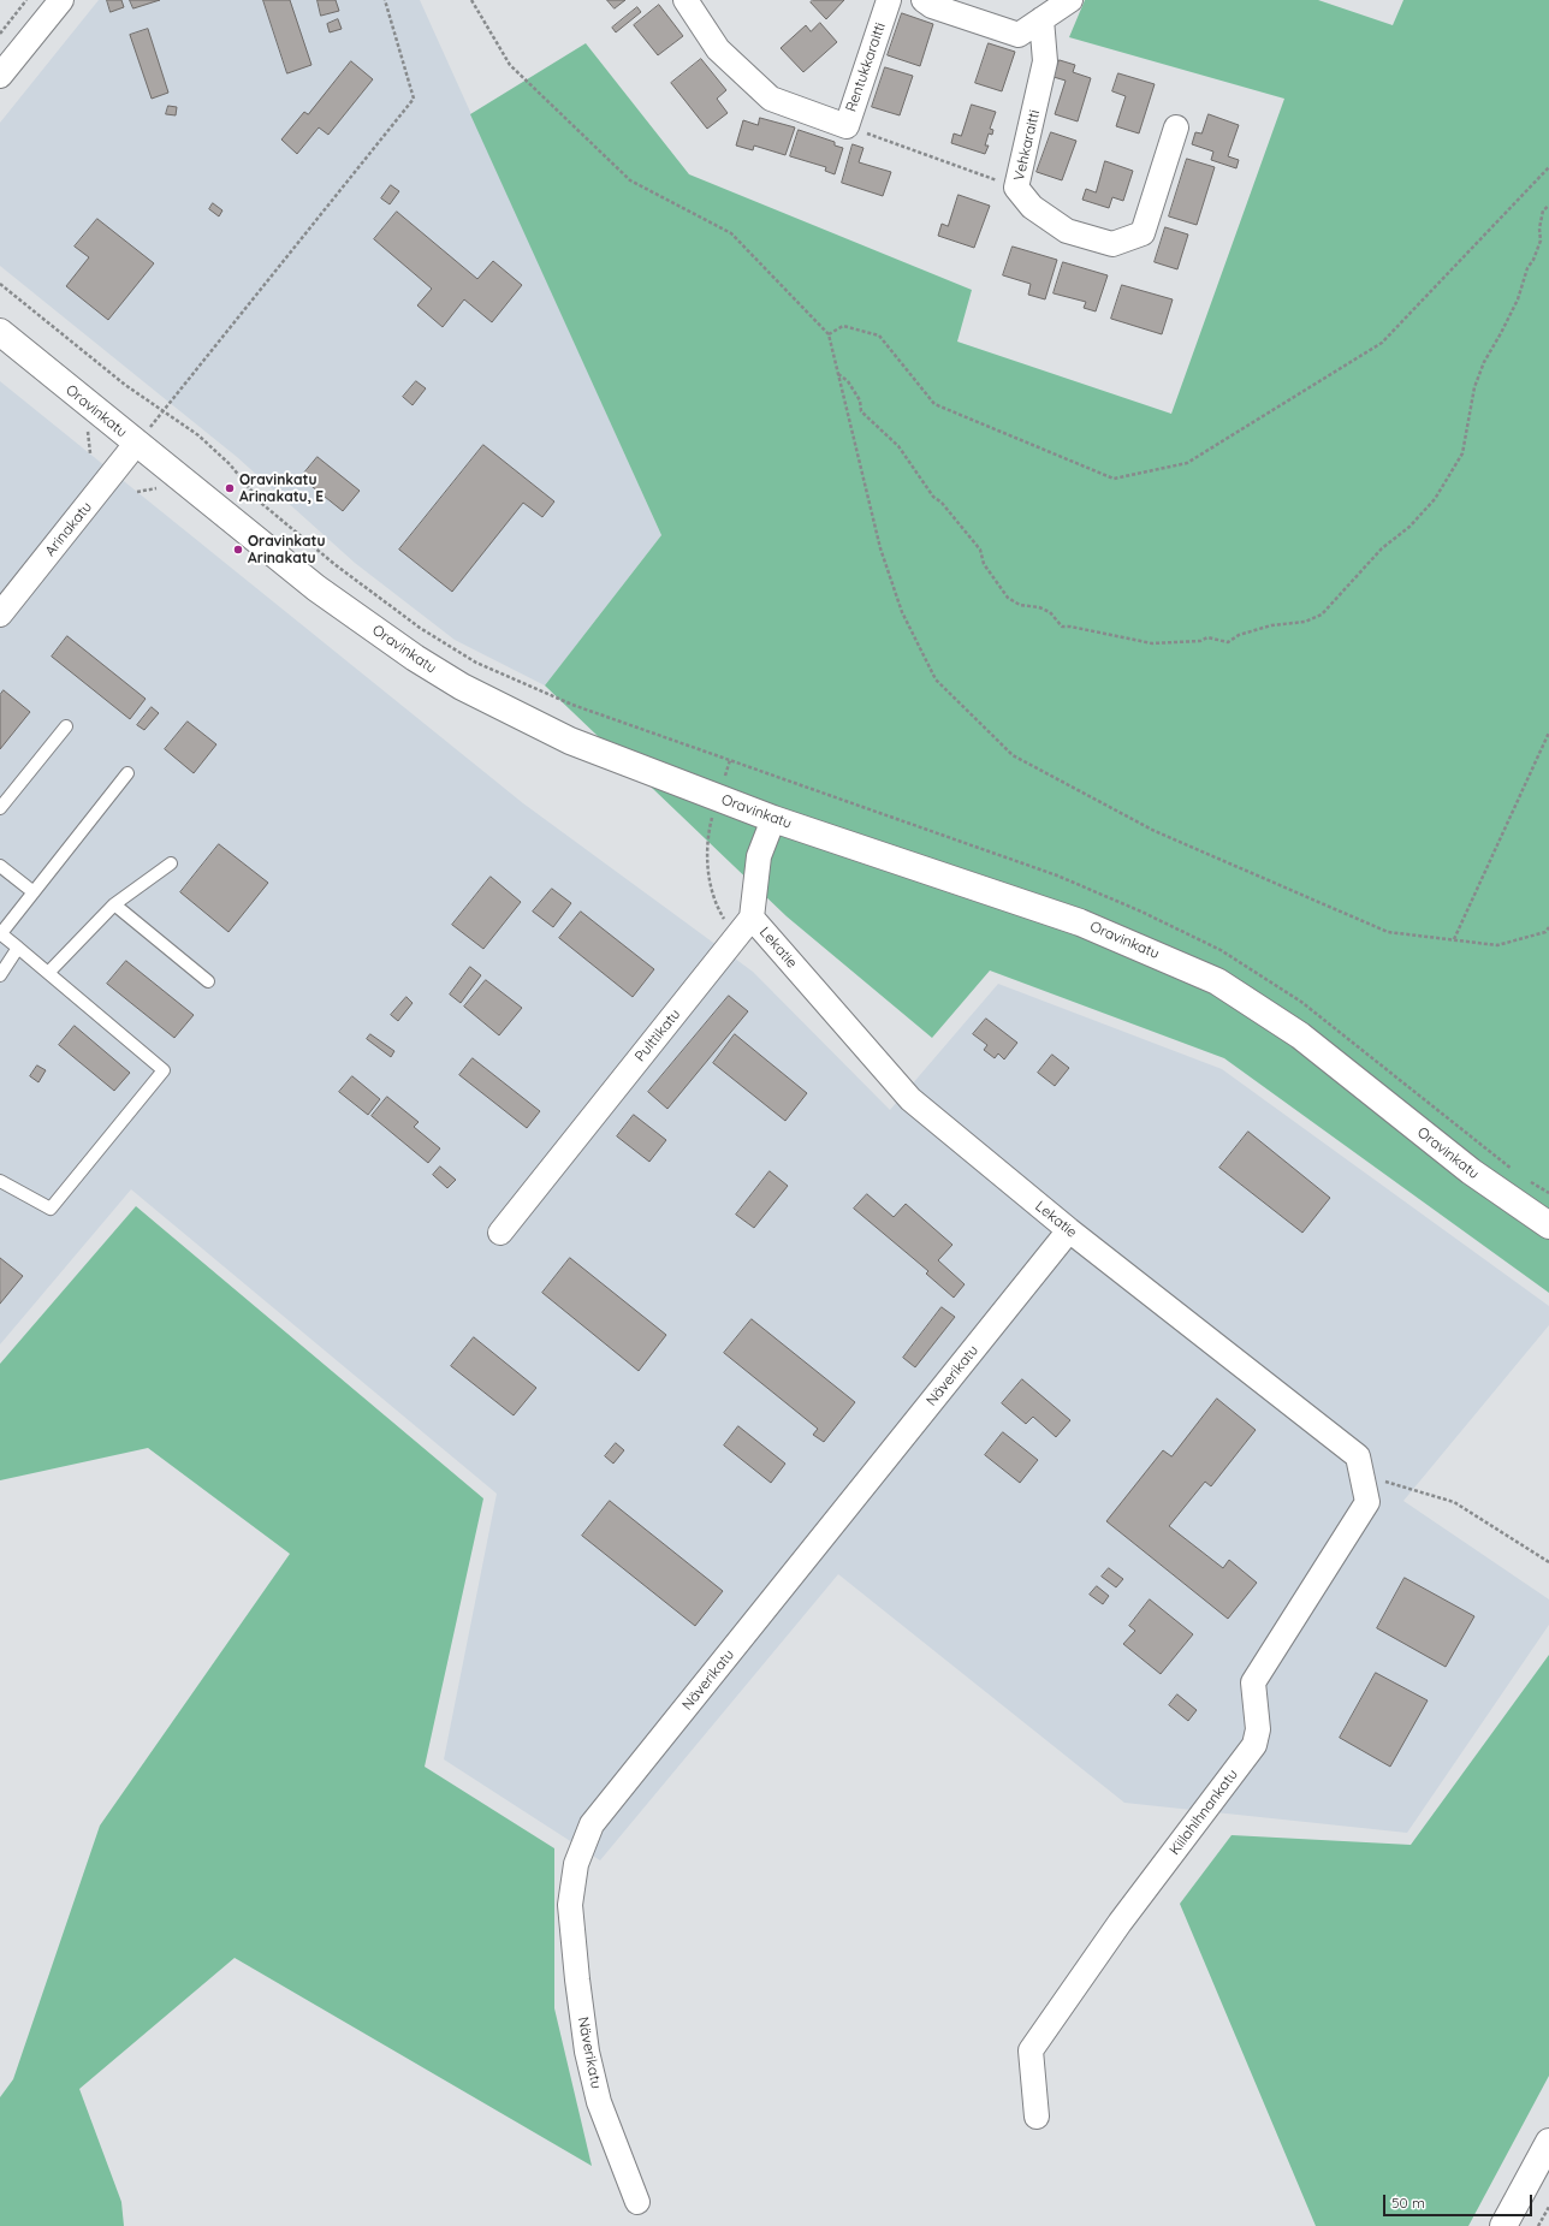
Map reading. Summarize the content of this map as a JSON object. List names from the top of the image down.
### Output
{
  "streets": {
    "street": [
      "Rentukkaraitti",
      "Vehkaraitti",
      "Oravinkatu",
      "Arinakatu",
      "Lekatie",
      "Pulttikatu",
      "Näverikatu",
      "Kiilahihnankatu"
    ]
  },
  "crossings": [
    ["Oravinkatu", "Arinakatu"],
    ["Lekatie", "Pulttikatu"],
    ["Lekatie", "Näverikatu"],
    ["Lekatie", "Kiilahihnankatu"]
  ],
  "places": ["Oravinkatu Arinakatu, E", "Oravinkatu Arinakatu"],
  "scale_bar": "50 m"
}
